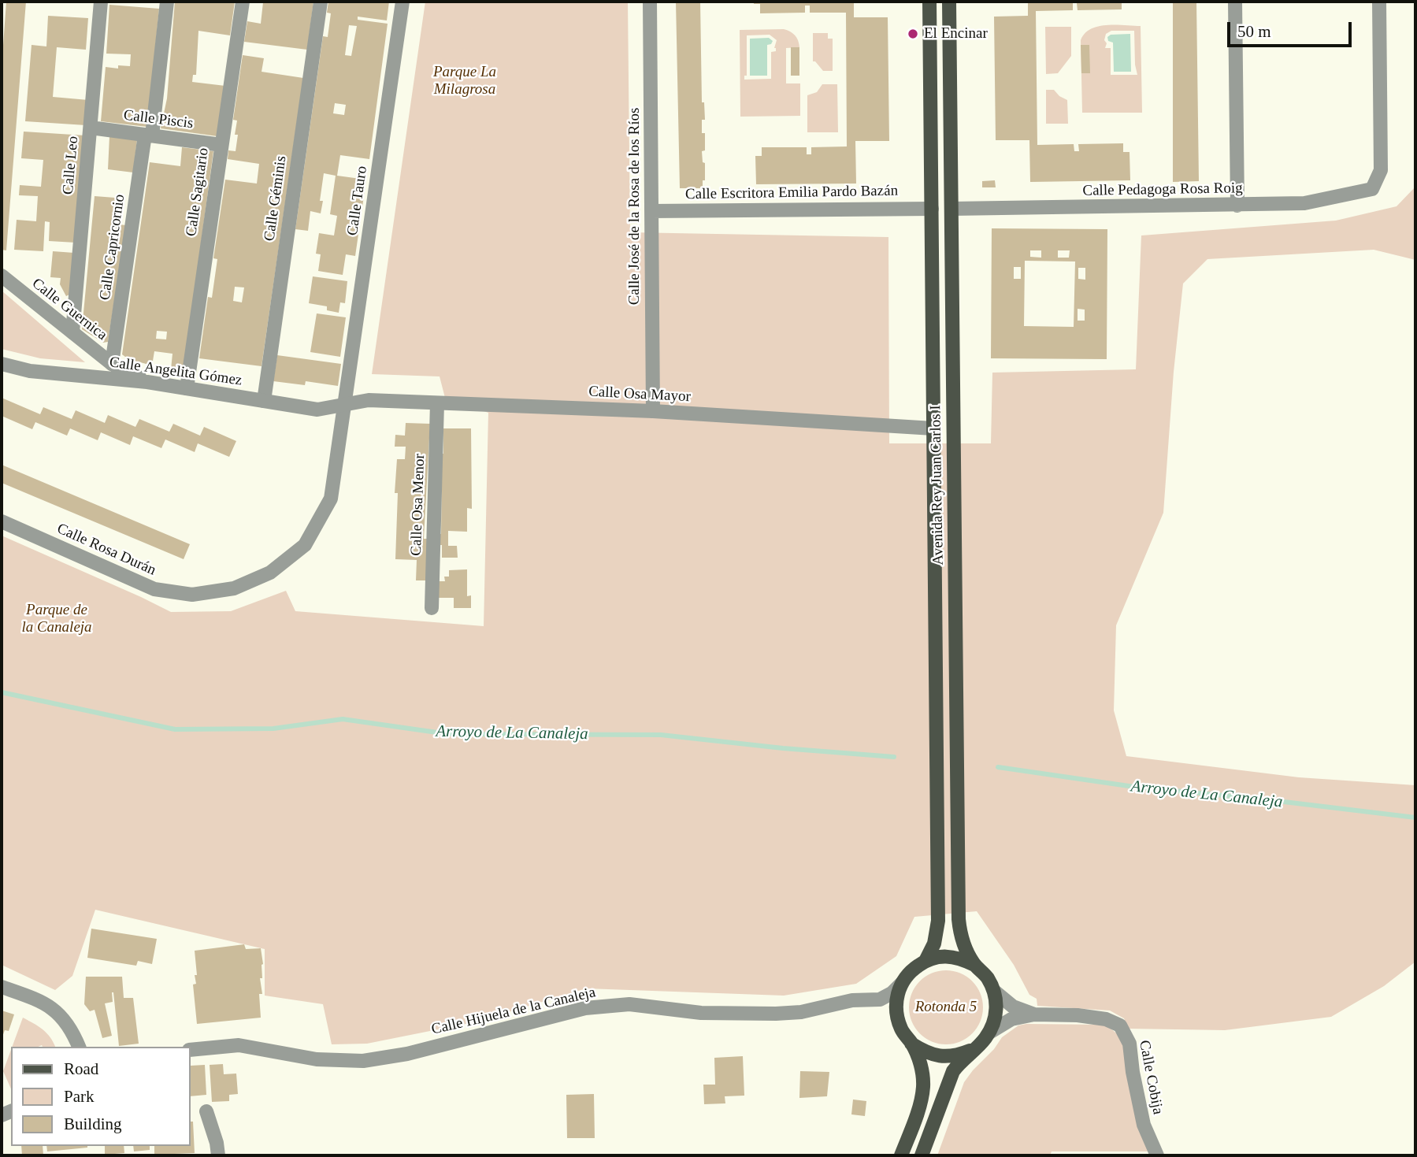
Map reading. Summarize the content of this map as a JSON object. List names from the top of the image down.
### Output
{
  "streets": {
    "main road": ["Avenida Rey Juan Carlos I"],
    "street": [
      "Calle Piscis",
      "Calle Leo",
      "Calle Pedagoga Rosa Roig",
      "Calle Sagitario",
      "Calle Escritora Emilia Pardo Bazán",
      "Calle Géminis",
      "Calle Tauro",
      "Calle José de la Rosa de los Ríos",
      "Calle Capricornio",
      "Calle Guernica",
      "Calle Angelita Gómez",
      "Calle Osa Mayor",
      "Calle Osa Menor",
      "Calle Rosa Durán",
      "Calle Hijuela de la Canaleja",
      "Calle Cobija"
    ]
  },
  "crossings": [
    ["Calle Piscis", "Calle Leo"],
    ["Calle Piscis", "Calle Sagitario"],
    ["Calle Piscis", "Calle Capricornio"],
    ["Calle Leo", "Calle Guernica"],
    ["Calle Pedagoga Rosa Roig", "Avenida Rey Juan Carlos I"],
    ["Calle Sagitario", "Calle Angelita Gómez"],
    ["Calle Escritora Emilia Pardo Bazán", "Calle José de la Rosa de los Ríos"],
    ["Calle Escritora Emilia Pardo Bazán", "Avenida Rey Juan Carlos I"],
    ["Calle Géminis", "Calle Angelita Gómez"],
    ["Calle Tauro", "Calle Angelita Gómez"],
    ["Calle Tauro", "Calle Osa Mayor"],
    ["Calle Tauro", "Calle Rosa Durán"],
    ["Calle José de la Rosa de los Ríos", "Calle Osa Mayor"],
    ["Calle Capricornio", "Calle Guernica"],
    ["Calle Guernica", "Calle Angelita Gómez"],
    ["Calle Angelita Gómez", "Calle Osa Mayor"],
    ["Calle Angelita Gómez", "Calle Rosa Durán"],
    ["Calle Osa Mayor", "Avenida Rey Juan Carlos I"],
    ["Calle Osa Mayor", "Calle Osa Menor"],
    ["Calle Osa Mayor", "Calle Rosa Durán"],
    ["Avenida Rey Juan Carlos I", "Calle Cobija"]
  ],
  "water": ["Arroyo de La Canaleja"],
  "parks": ["Parque La Milagrosa", "Parque de la Canaleja", "Rotonda 5"],
  "places": ["El Encinar"],
  "legend": ["Road", "Park", "Building"],
  "scale_bar": "50 m"
}
